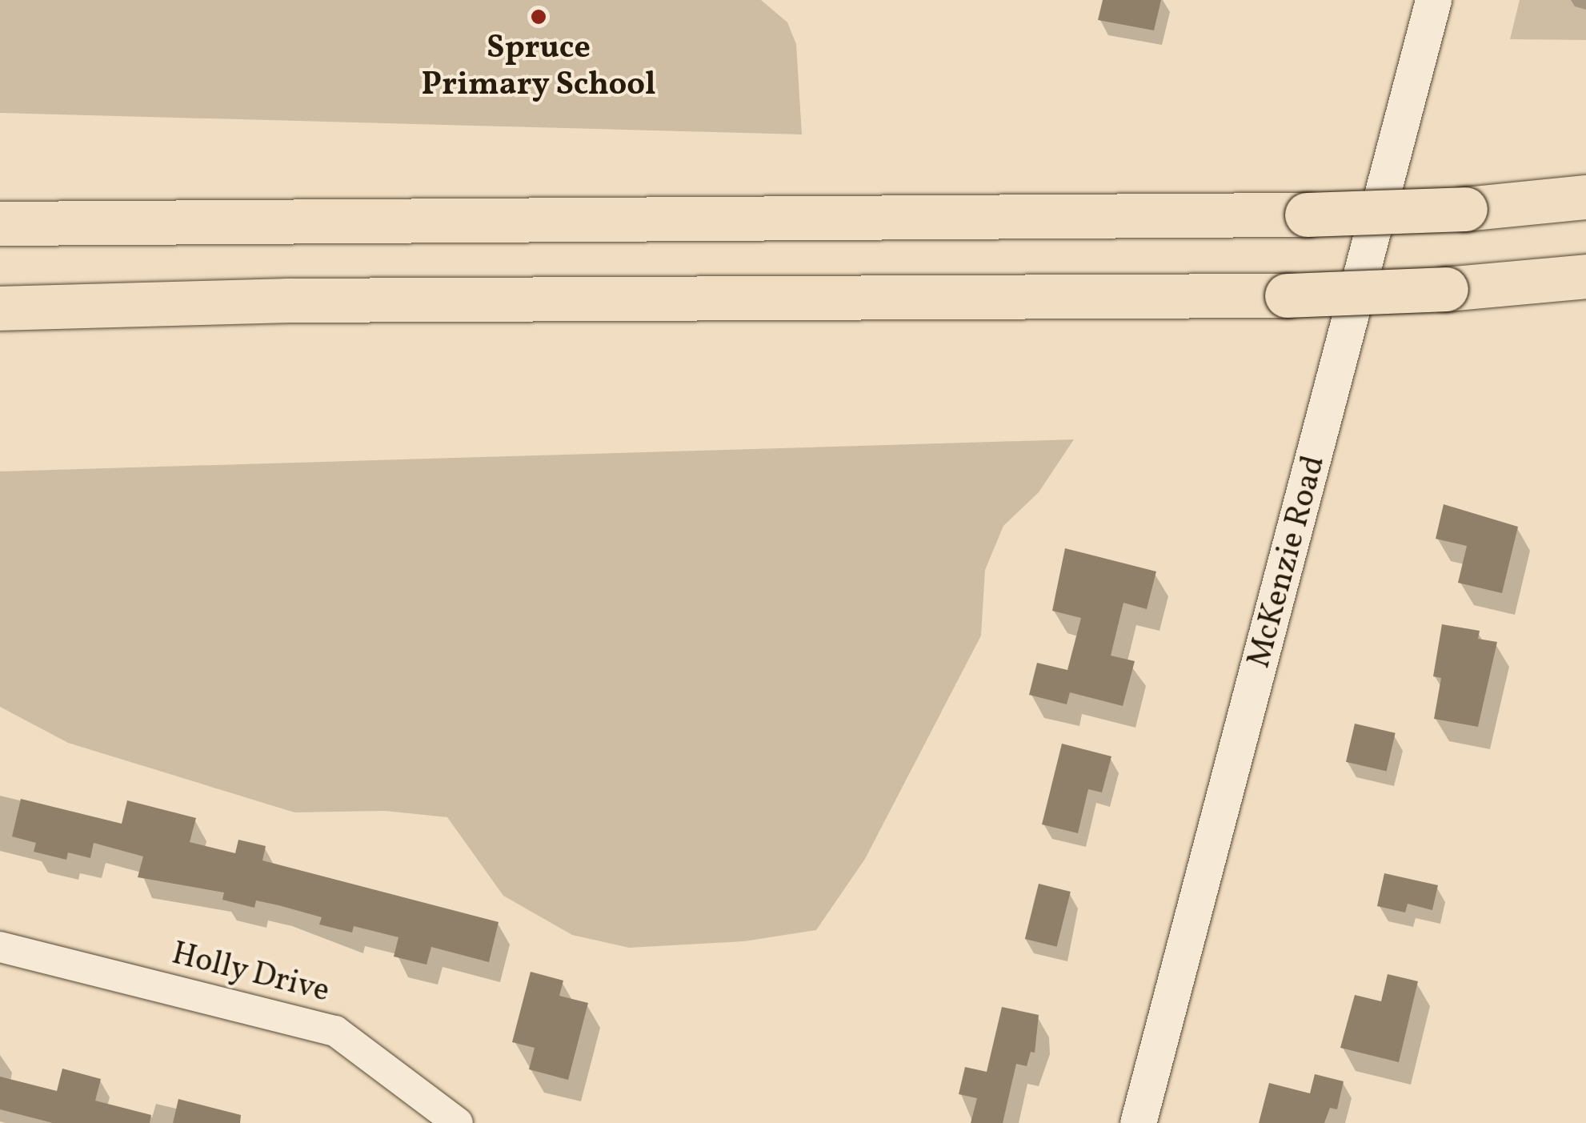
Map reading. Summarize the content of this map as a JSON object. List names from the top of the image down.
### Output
{
  "streets": {
    "street": ["McKenzie Road", "Holly Drive"]
  },
  "places": ["Spruce Primary School"]
}
